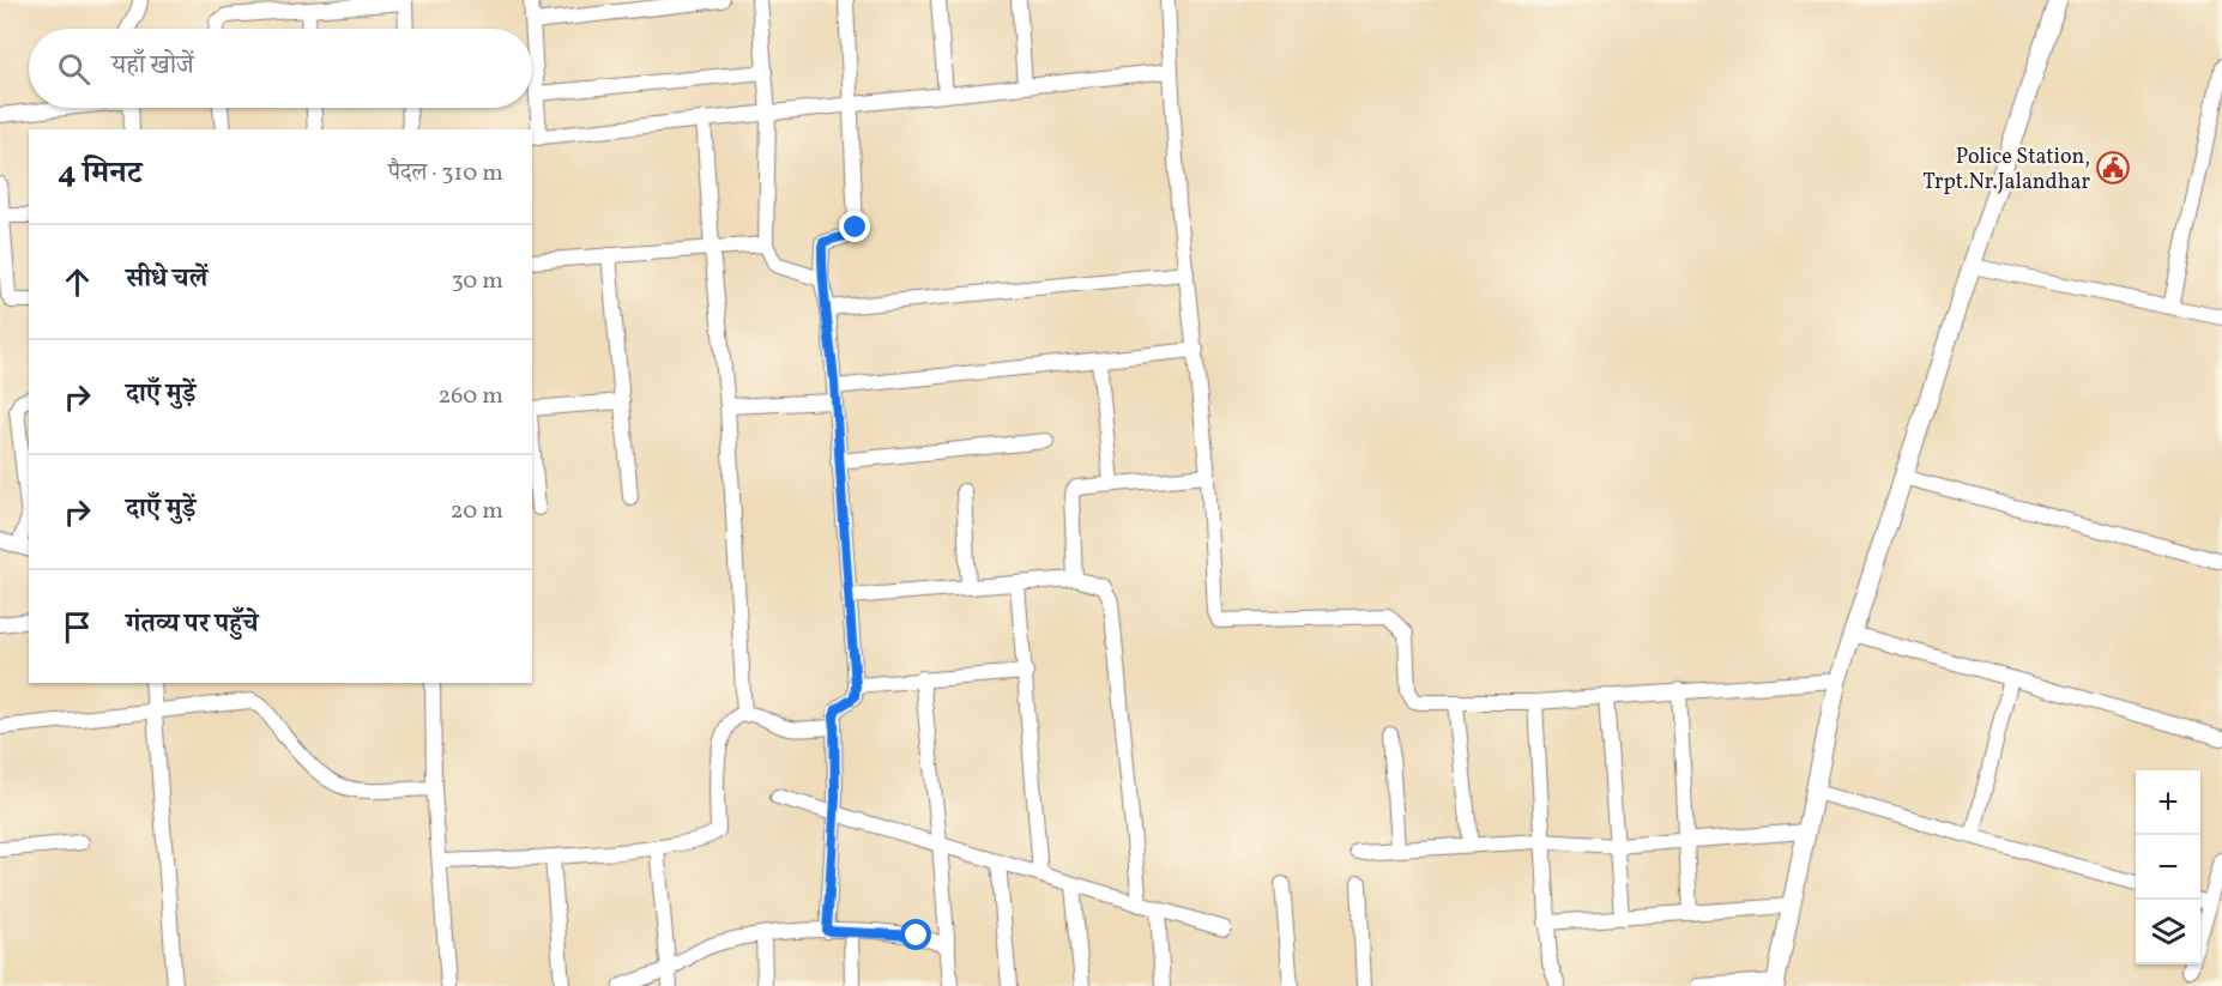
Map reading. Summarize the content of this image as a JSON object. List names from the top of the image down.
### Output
{
  "places": {
    "public building": ["Police Station, Trpt.Nr.Jalandhar"]
  },
  "page": {
    "search": "यहाँ खोजें",
    "heading": ["4 मिनट", "पैदल · 310 m"],
    "list": [
      ["सीधे चलें", "30 m"],
      ["दाएँ मुड़ें", "260 m"],
      ["दाएँ मुड़ें", "20 m"],
      "गंतव्य पर पहुँचे"
    ],
    "map_buttons": ["+", "−"]
  }
}
